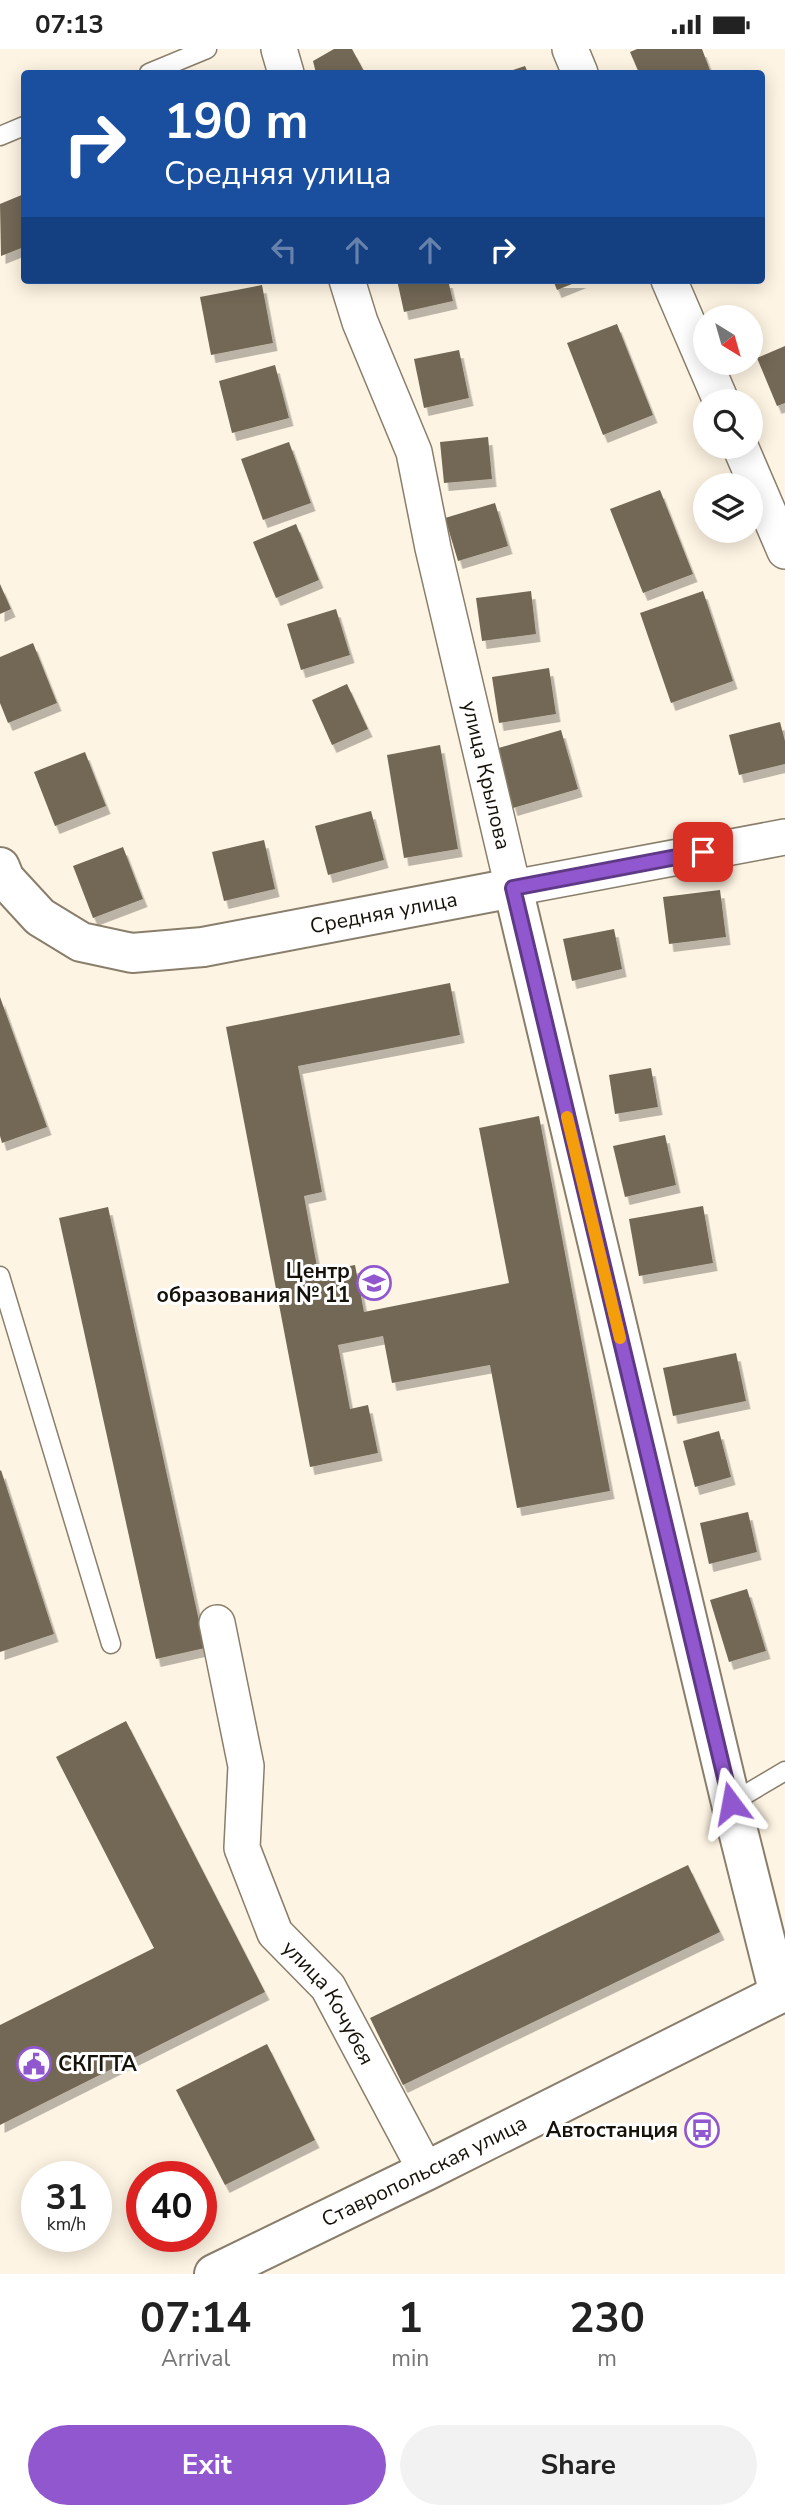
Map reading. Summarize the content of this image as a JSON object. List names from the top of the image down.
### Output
{
  "streets": {
    "main road": ["улица Крылова", "Средняя улица", "Ставропольская улица"],
    "street": ["улица Кочубея"]
  },
  "crossings": [
    ["улица Крылова", "Средняя улица"],
    ["улица Крылова", "Ставропольская улица"],
    ["улица Кочубея", "Ставропольская улица"]
  ],
  "places": {
    "school or university": ["Центр образования № 11"],
    "public building": ["СКГГТА"],
    "bus stop": ["Автостанция"]
  },
  "north": "bottom right",
  "page": {
    "status": "07:13",
    "turn": ["190 m", "Средняя улица"],
    "speed": "31 km/h",
    "limit": "40",
    "eta": [
      "07:14",
      "Arrival",
      "1",
      "min",
      "230",
      "m"
    ],
    "buttons": ["Exit", "Share"]
  }
}
